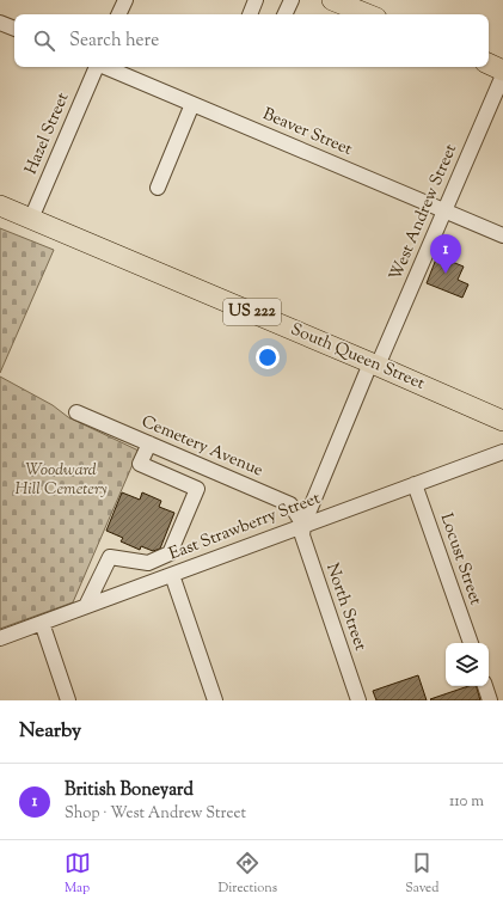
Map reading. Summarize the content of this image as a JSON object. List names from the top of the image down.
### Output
{
  "streets": {
    "highway": ["US 222", "South Queen Street"],
    "street": [
      "Beaver Street",
      "Hazel Street",
      "West Andrew Street",
      "Cemetery Avenue",
      "East Strawberry Street",
      "Locust Street",
      "North Street"
    ]
  },
  "crossings": [
    ["Beaver Street", "West Andrew Street"],
    ["Hazel Street", "South Queen Street"],
    ["West Andrew Street", "South Queen Street"],
    ["West Andrew Street", "Cemetery Avenue"],
    ["West Andrew Street", "East Strawberry Street"],
    ["West Andrew Street", "North Street"],
    ["Cemetery Avenue", "East Strawberry Street"],
    ["Cemetery Avenue", "North Street"],
    ["East Strawberry Street", "Locust Street"],
    ["East Strawberry Street", "North Street"]
  ],
  "parks": ["Woodward Hill Cemetery"],
  "page": {
    "search": "Search here",
    "pins": "1",
    "heading": "Nearby",
    "list": [
      {
        "mark": "1",
        "name": "British Boneyard",
        "note": "Shop · West Andrew Street",
        "value": "110 m"
      }
    ],
    "nav": ["Map", "Directions", "Saved"]
  }
}
